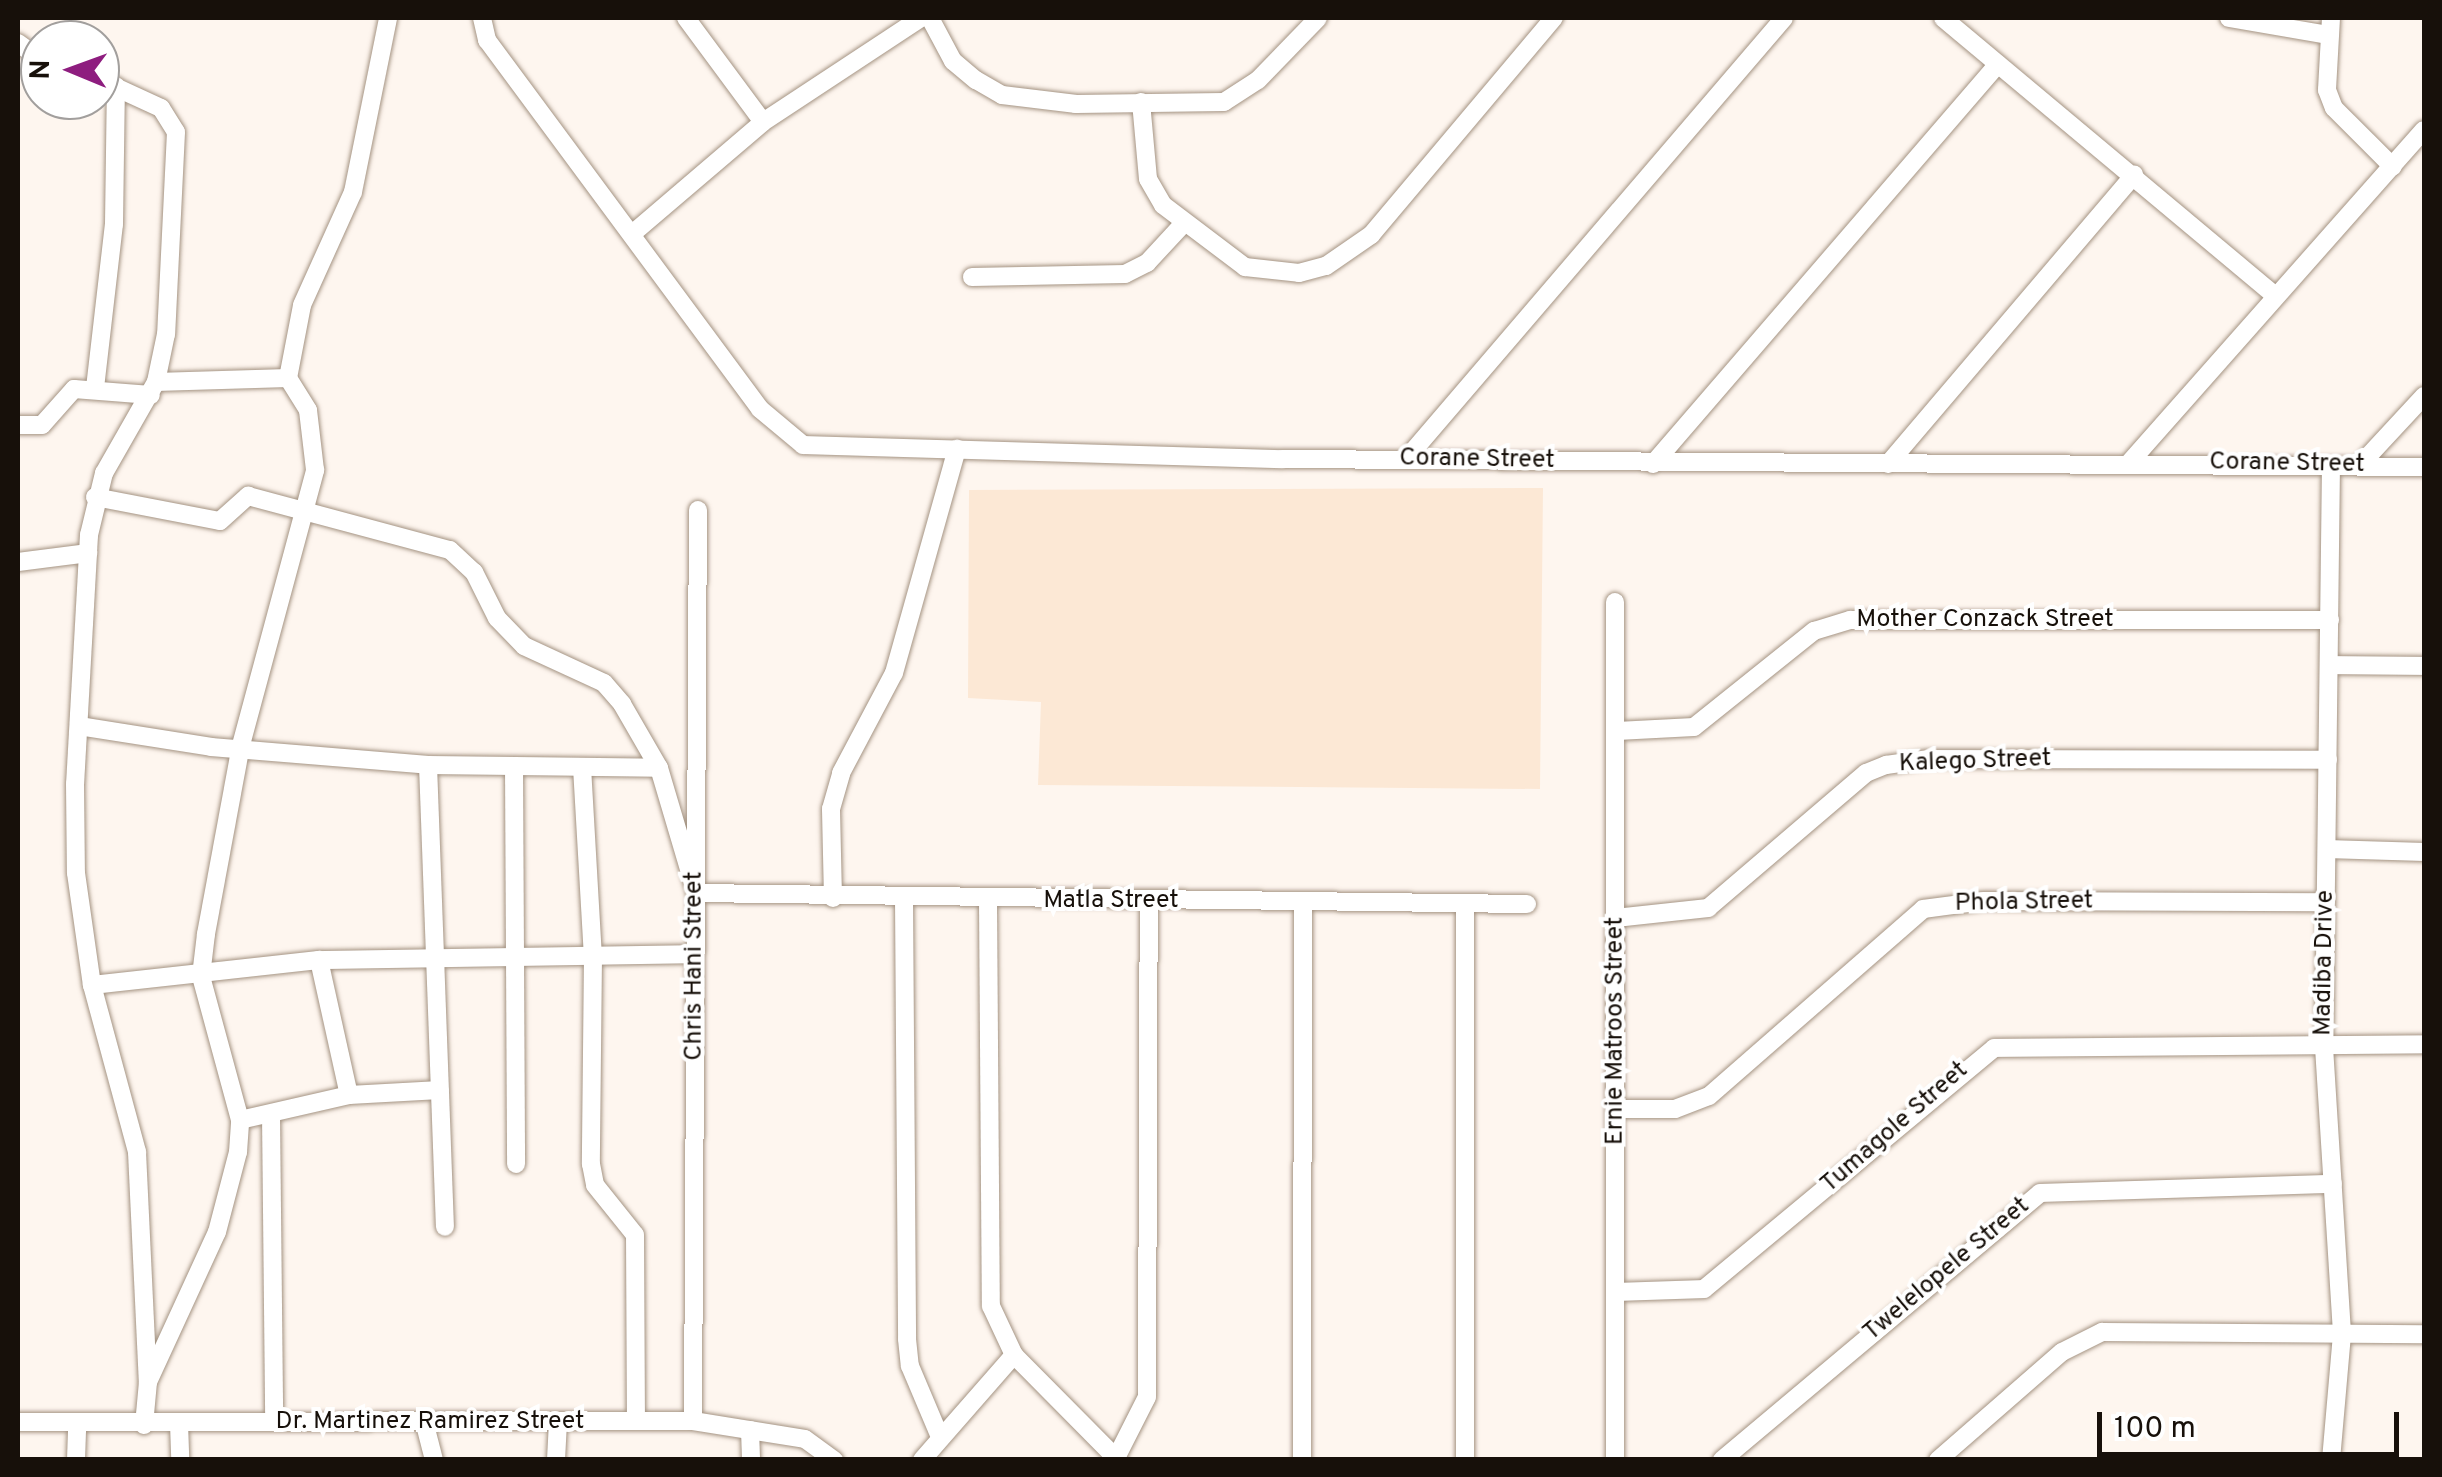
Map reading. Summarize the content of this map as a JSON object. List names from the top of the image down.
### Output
{
  "streets": {
    "street": [
      "Corane Street",
      "Mother Conzack Street",
      "Kalego Street",
      "Matla Street",
      "Phola Street",
      "Madiba Drive",
      "Chris Hani Street",
      "Ernie Matroos Street",
      "Tumagole Street",
      "Twelelopele Street",
      "Dr. Martinez Ramirez Street"
    ]
  },
  "crossings": [
    ["Corane Street", "Madiba Drive"],
    ["Mother Conzack Street", "Madiba Drive"],
    ["Mother Conzack Street", "Ernie Matroos Street"],
    ["Kalego Street", "Madiba Drive"],
    ["Kalego Street", "Ernie Matroos Street"],
    ["Matla Street", "Chris Hani Street"],
    ["Phola Street", "Madiba Drive"],
    ["Phola Street", "Ernie Matroos Street"],
    ["Madiba Drive", "Tumagole Street"],
    ["Madiba Drive", "Twelelopele Street"],
    ["Chris Hani Street", "Dr. Martinez Ramirez Street"],
    ["Ernie Matroos Street", "Tumagole Street"]
  ],
  "scale_bar": "100 m",
  "north": "left"
}
